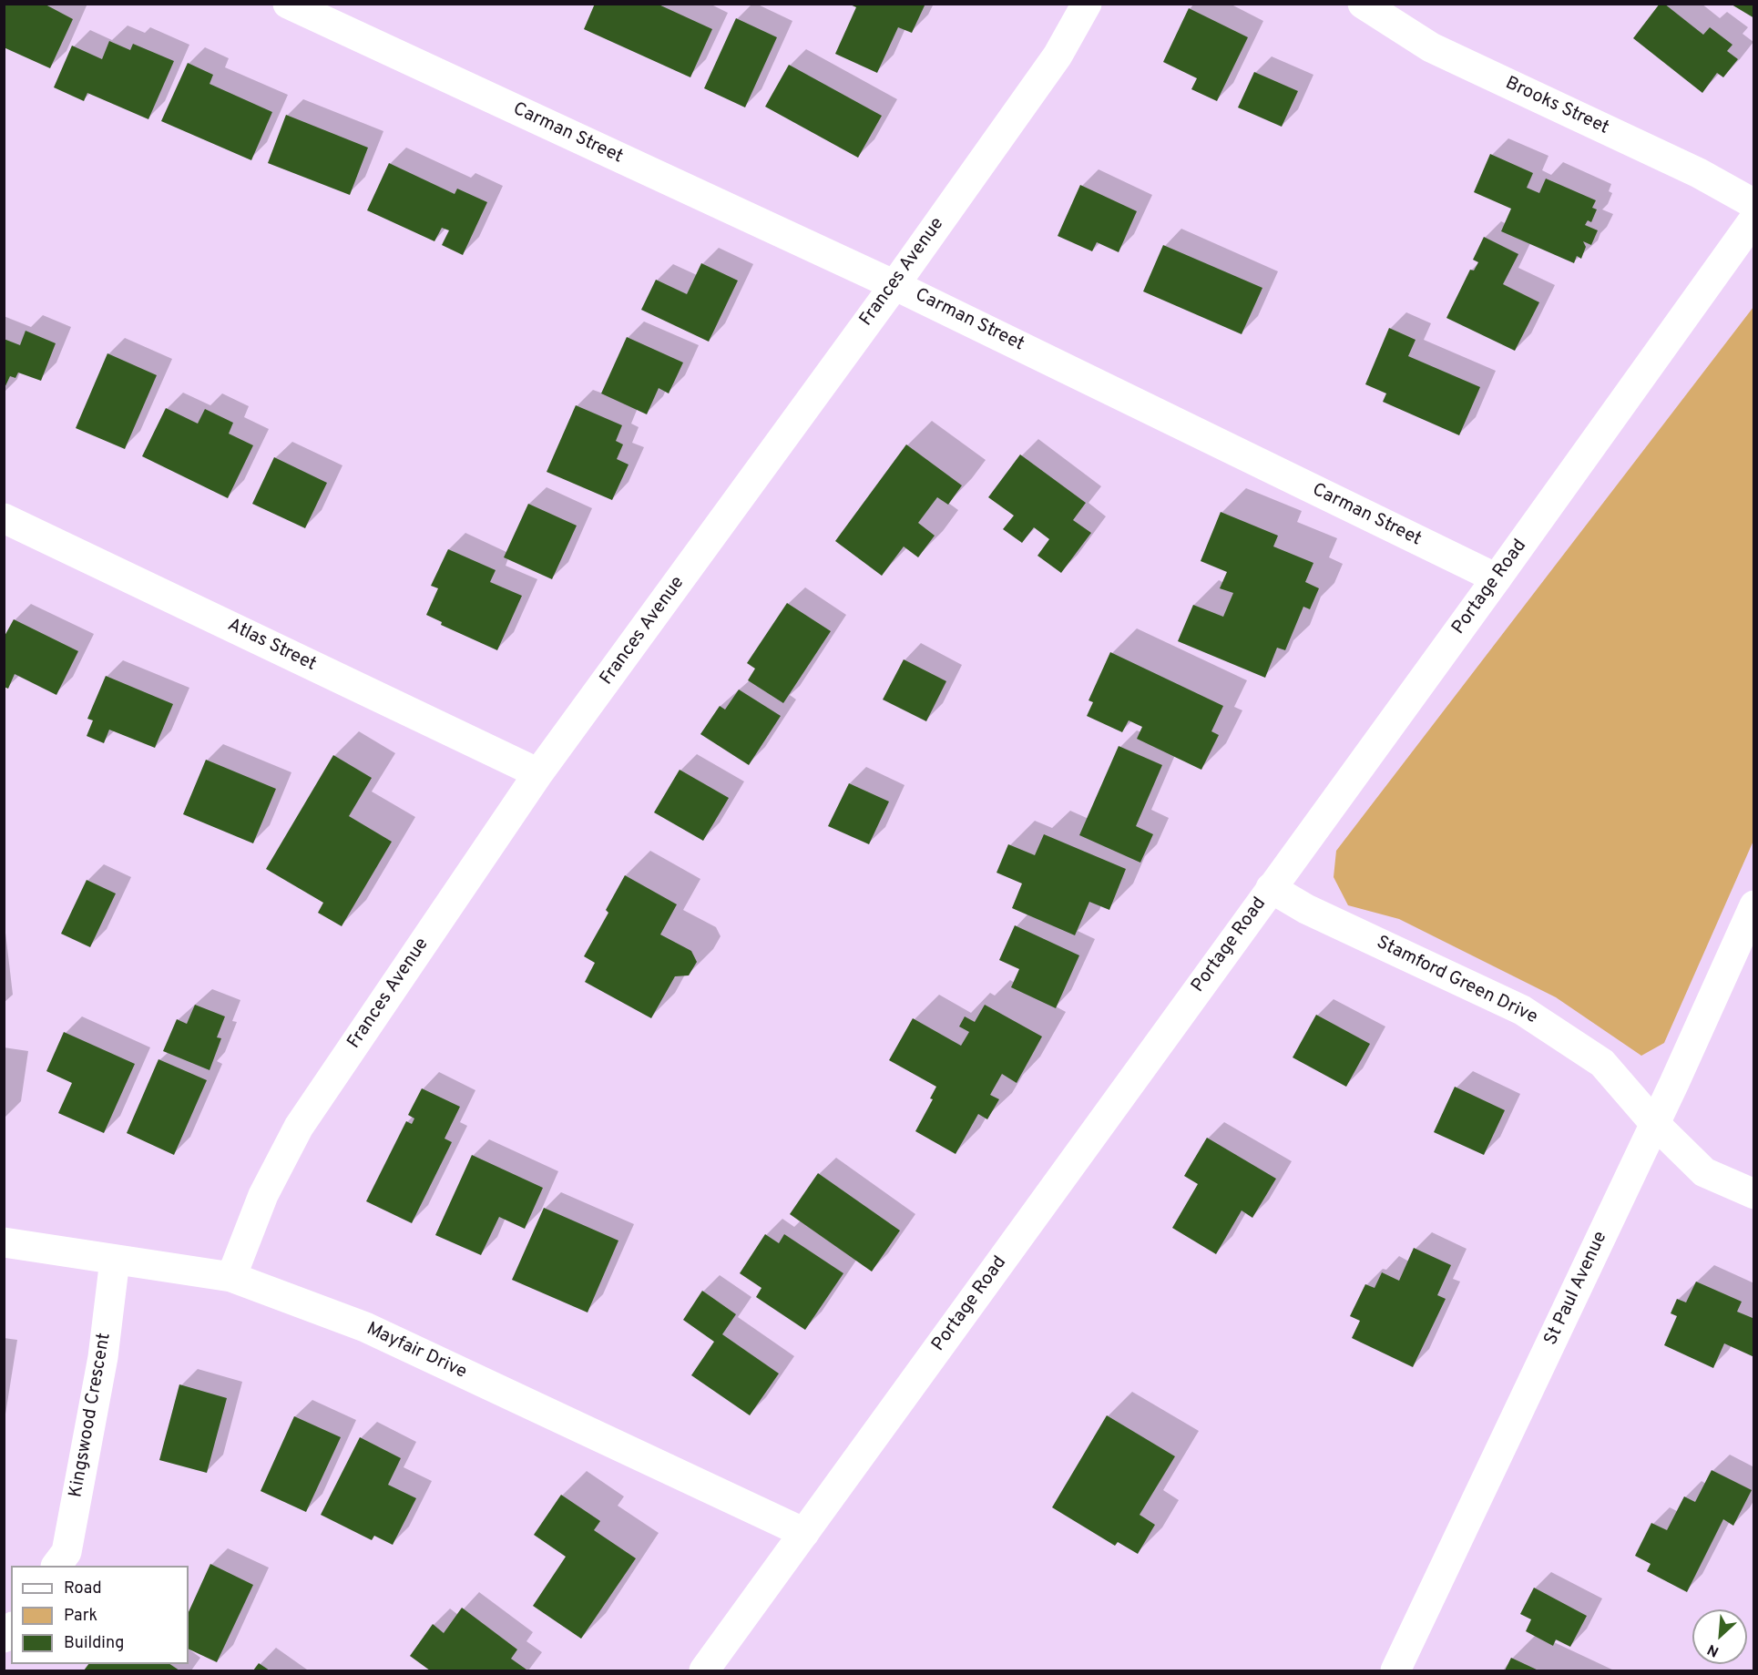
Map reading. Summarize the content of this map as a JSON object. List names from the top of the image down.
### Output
{
  "streets": {
    "street": [
      "Brooks Street",
      "Carman Street",
      "Frances Avenue",
      "Portage Road",
      "Atlas Street",
      "Stamford Green Drive",
      "St Paul Avenue",
      "Mayfair Drive",
      "Kingswood Crescent"
    ]
  },
  "crossings": [
    ["Carman Street", "Frances Avenue"],
    ["Carman Street", "Portage Road"],
    ["Frances Avenue", "Atlas Street"],
    ["Frances Avenue", "Mayfair Drive"],
    ["Portage Road", "Stamford Green Drive"],
    ["Portage Road", "Mayfair Drive"],
    ["Stamford Green Drive", "St Paul Avenue"],
    ["Mayfair Drive", "Kingswood Crescent"]
  ],
  "legend": ["Road", "Park", "Building"],
  "north": "bottom left"
}
